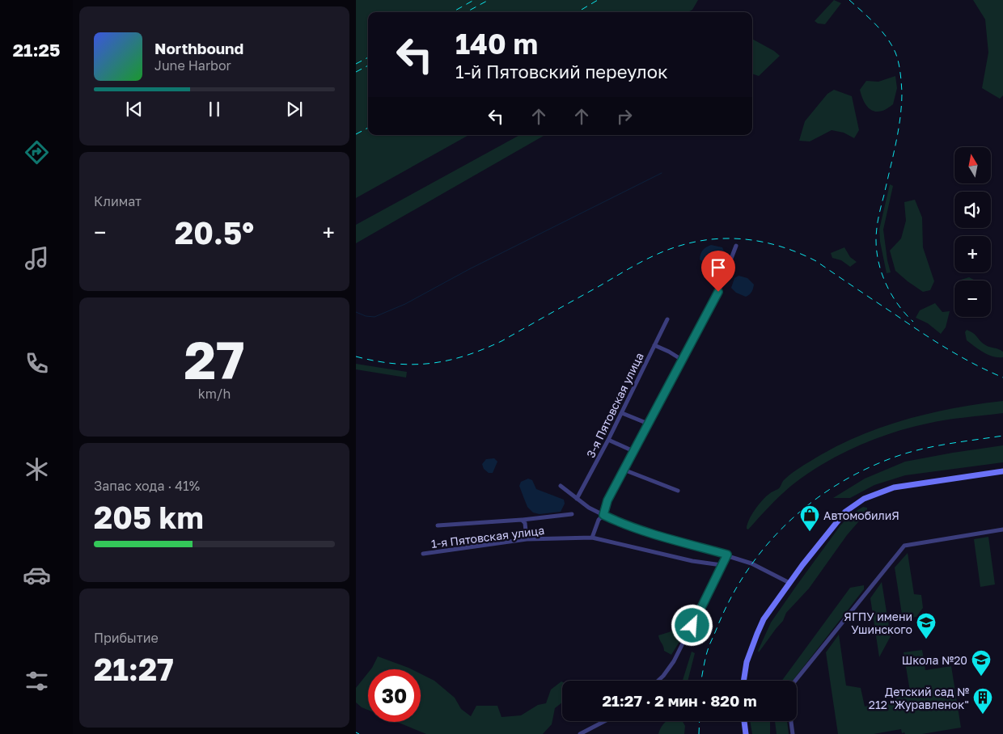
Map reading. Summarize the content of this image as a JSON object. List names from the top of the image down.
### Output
{
  "streets": {
    "street": ["3-я Пятовская улица", "1-я Пятовская улица"]
  },
  "places": {
    "shop": ["АвтомобилиЯ"],
    "school or university": ["ЯГПУ имени Ушинского", "Школа №20"],
    "building": ["Детский сад № 212 \"Журавленок\""]
  },
  "north": "top",
  "page": {
    "tabs": "21:25",
    "turn": ["140 m", "1-й Пятовский переулок"],
    "song": ["Northbound", "June Harbor"],
    "map_buttons": ["+", "−"],
    "tile": [
      "Климат",
      ["27", "km/h"],
      ["Запас хода · 41%", "205 km"],
      ["Прибытие", "21:27"]
    ],
    "heat": ["−", "20.5°", "+"],
    "limit": "30",
    "trip": "21:27 · 2 мин · 820 m"
  }
}
